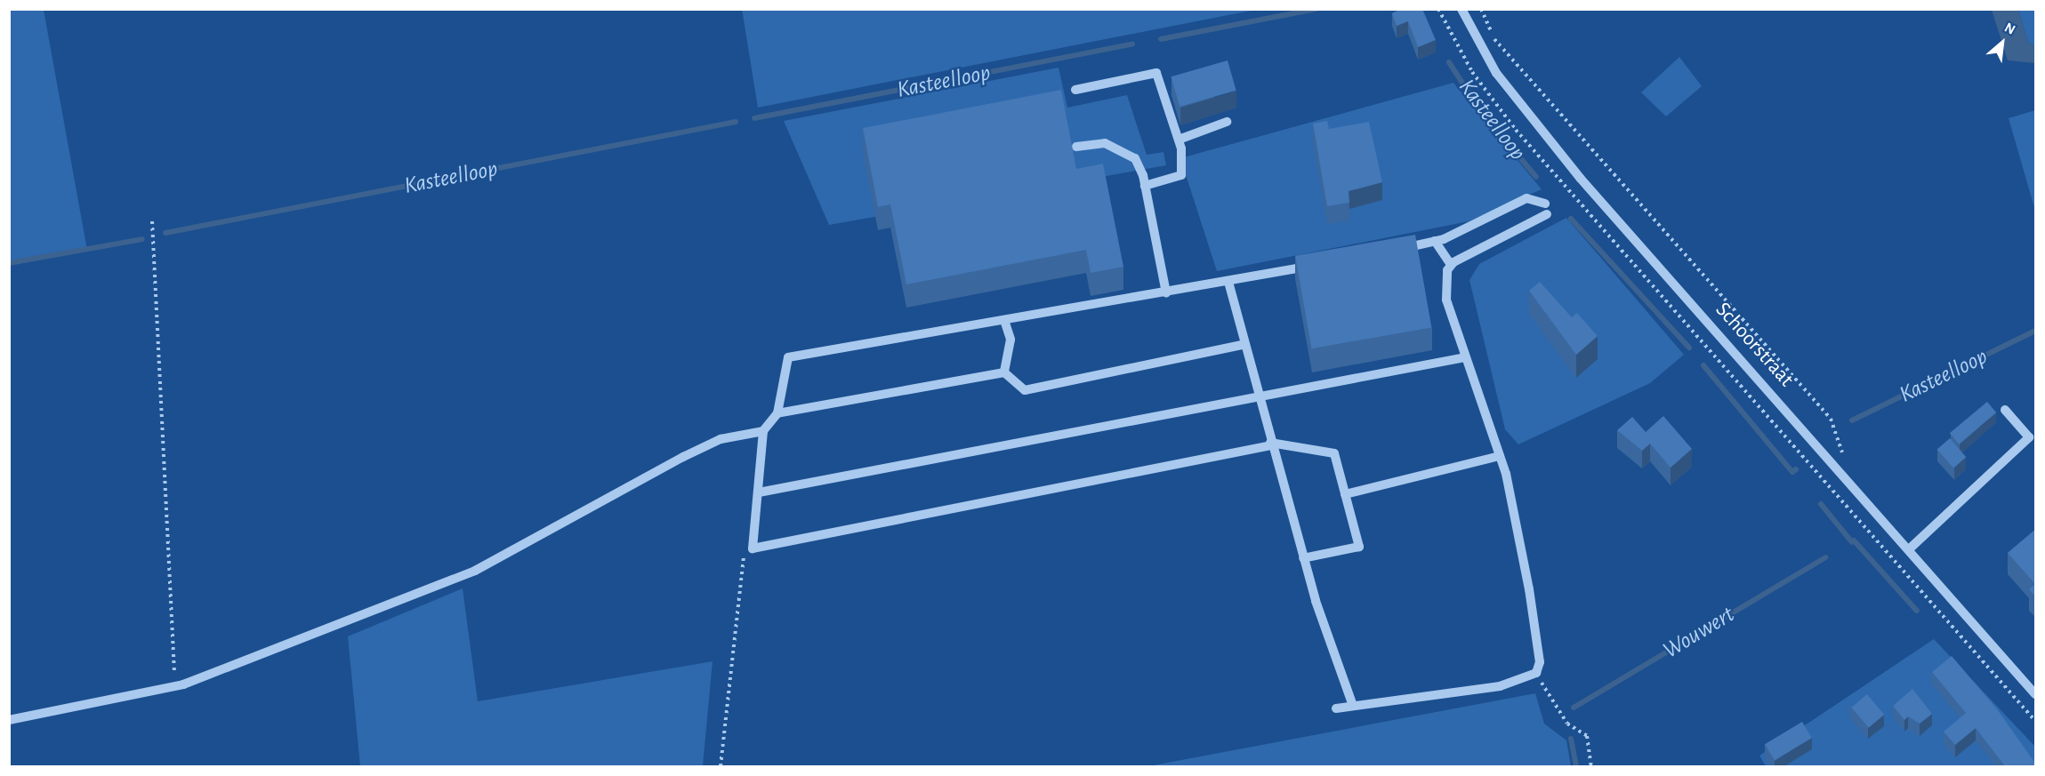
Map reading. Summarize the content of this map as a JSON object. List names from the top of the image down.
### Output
{
  "streets": {
    "street": ["Schoorstraat"]
  },
  "water": ["Kasteelloop", "Wouwert"],
  "north": "top right"
}
